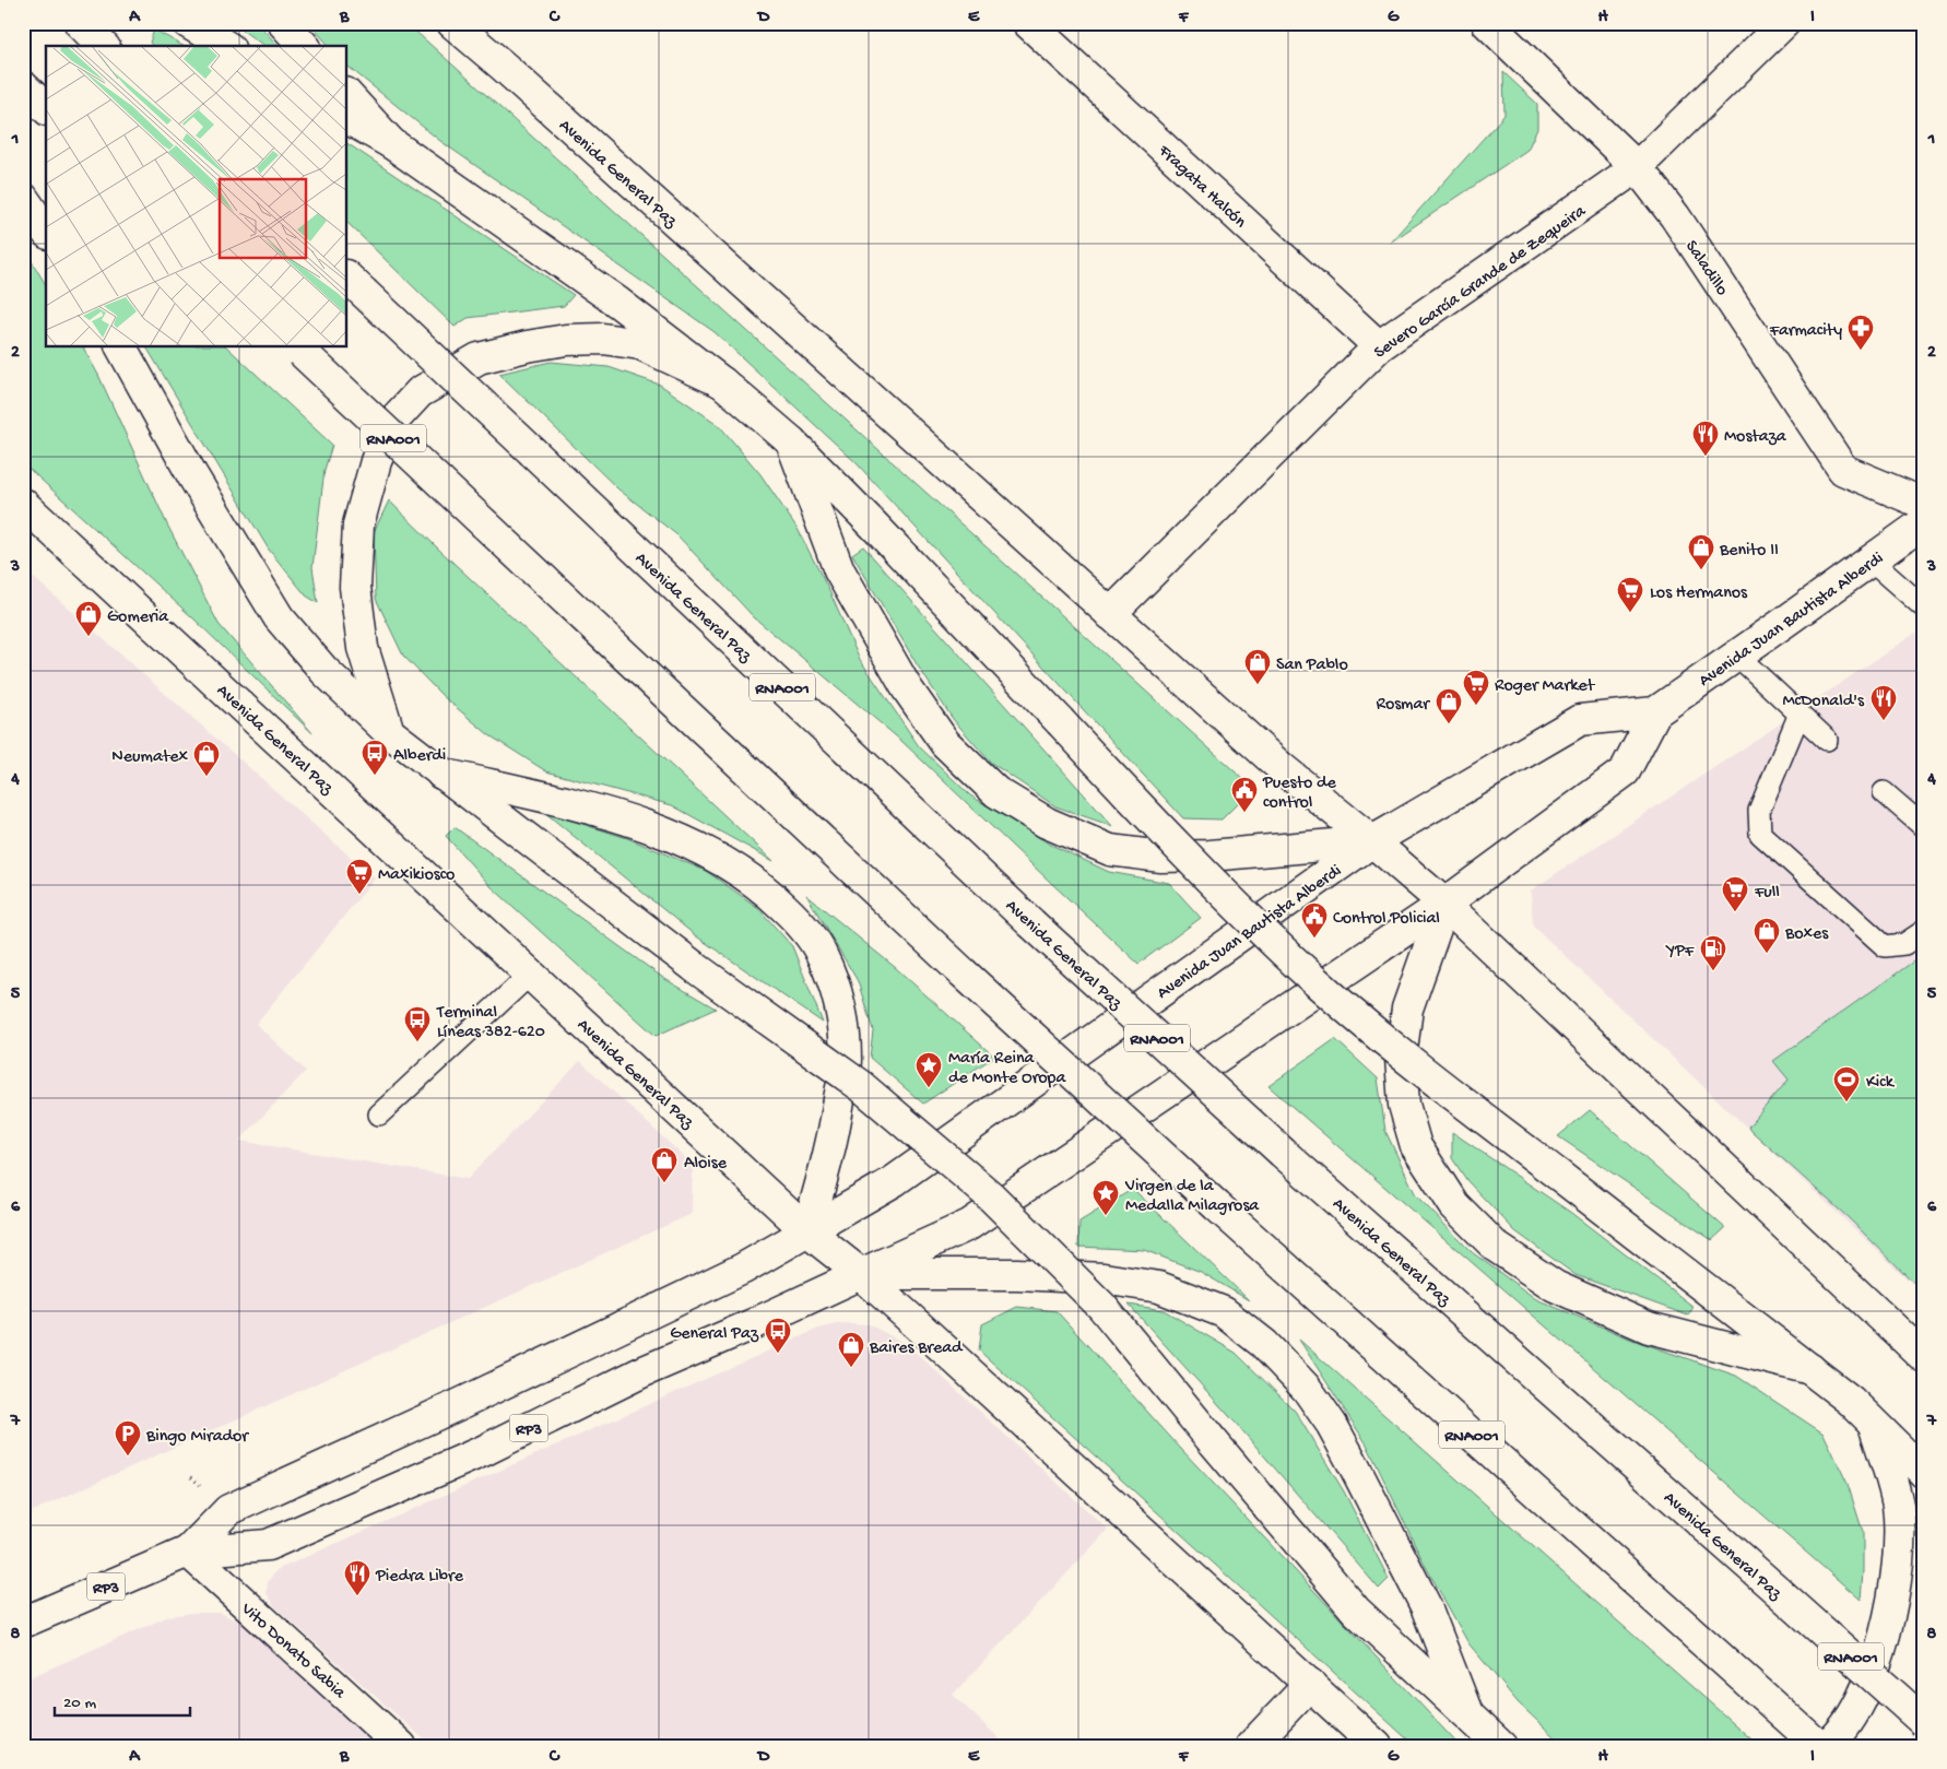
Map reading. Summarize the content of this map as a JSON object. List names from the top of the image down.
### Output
{
  "streets": {
    "main road": [
      "Avenida General Paz",
      "Fragata Halcón",
      "Saladillo",
      "Severo García Grande de Zequeira",
      "RNA001",
      "Avenida Juan Bautista Alberdi",
      "RP3",
      "Vito Donato Sabia"
    ]
  },
  "crossings": [
    ["Avenida General Paz", "Severo García Grande de Zequeira"],
    ["Avenida General Paz", "Avenida Juan Bautista Alberdi"],
    ["Avenida General Paz", "RP3"],
    ["Fragata Halcón", "Severo García Grande de Zequeira"],
    ["Saladillo", "Severo García Grande de Zequeira"],
    ["Avenida Juan Bautista Alberdi", "RP3"],
    ["RP3", "Vito Donato Sabia"]
  ],
  "places": {
    "pharmacy": ["Farmacity"],
    "restaurant": ["Mostaza", "McDonald's", "Piedra Libre"],
    "shop": [
      "Benito II",
      "Gomeria",
      "San Pablo",
      "Rosmar",
      "Neumatex",
      "Boxes",
      "Aloise",
      "Baires Bread"
    ],
    "supermarket": [
      "Los Hermanos",
      "Roger Market",
      "Maxikiosco",
      "Full"
    ],
    "bus stop": ["Alberdi", "Terminal Líneas 382-620", "General Paz"],
    "public building": ["Puesto de control", "Control Policial"],
    "fuel station": ["YPF"],
    "place": ["María Reina de Monte Oropa", "Virgen de la Medalla Milagrosa"],
    "sports": ["Kick"],
    "parking": ["Bingo Mirador"]
  },
  "scale_bar": "20 m",
  "grid": {
    "columns": [
      "A",
      "B",
      "C",
      "D",
      "E",
      "F",
      "G",
      "H",
      "I"
    ],
    "rows": [
      "1",
      "2",
      "3",
      "4",
      "5",
      "6",
      "7",
      "8"
    ]
  }
}
